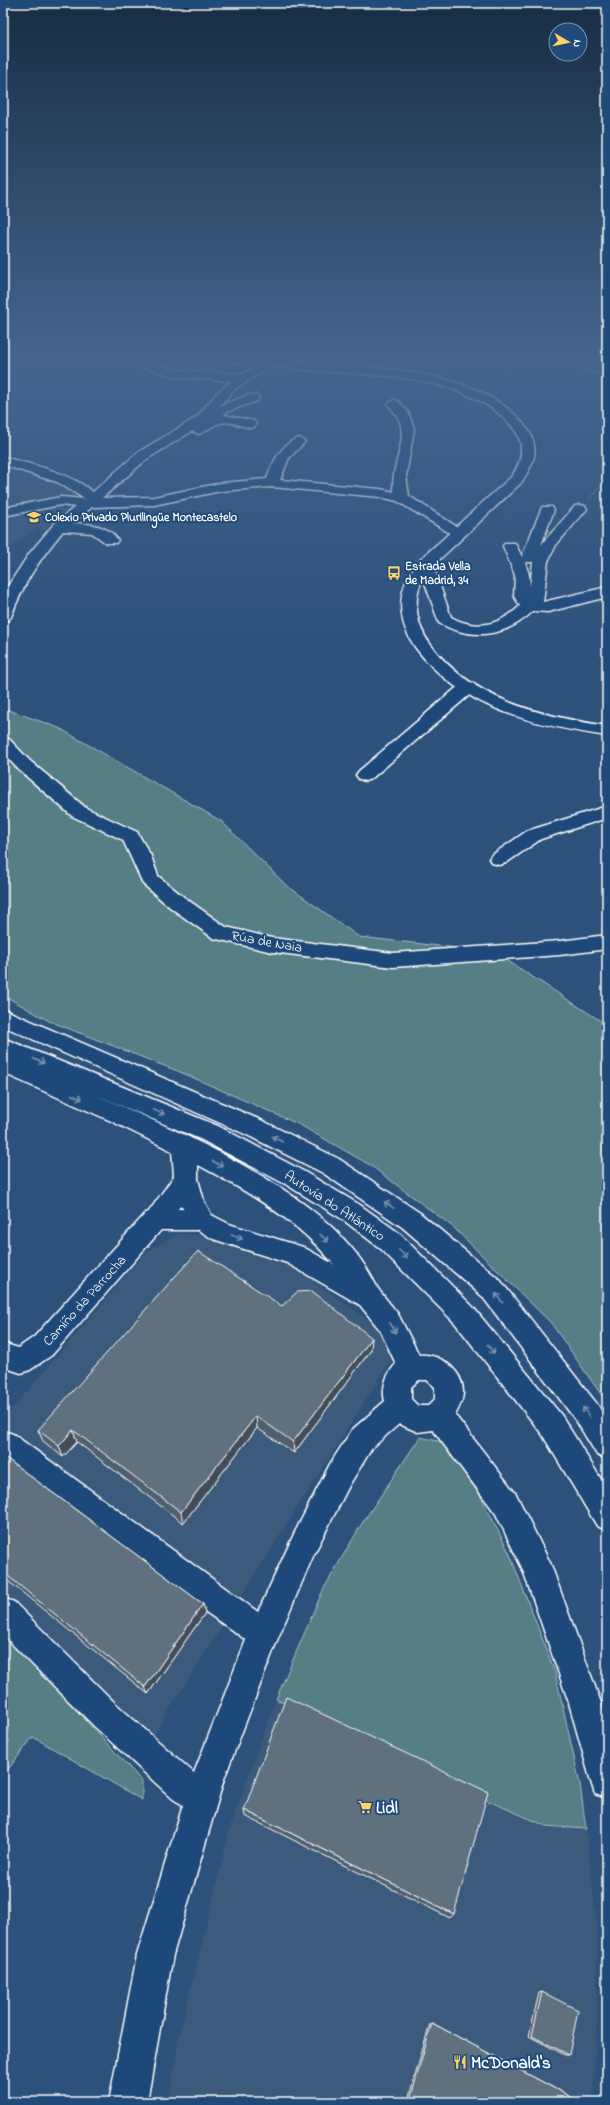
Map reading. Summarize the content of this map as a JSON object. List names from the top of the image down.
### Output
{
  "streets": {
    "main road": ["Rúa de Naia", "Autovía do Atlántico", "Camiño da Parrocha"]
  },
  "places": {
    "school or university": ["Colexio Privado Plurilingüe Montecastelo"],
    "bus stop": ["Estrada Vella de Madrid, 34"],
    "supermarket": ["Lidl"],
    "restaurant": ["McDonald's"]
  },
  "north": "right"
}
